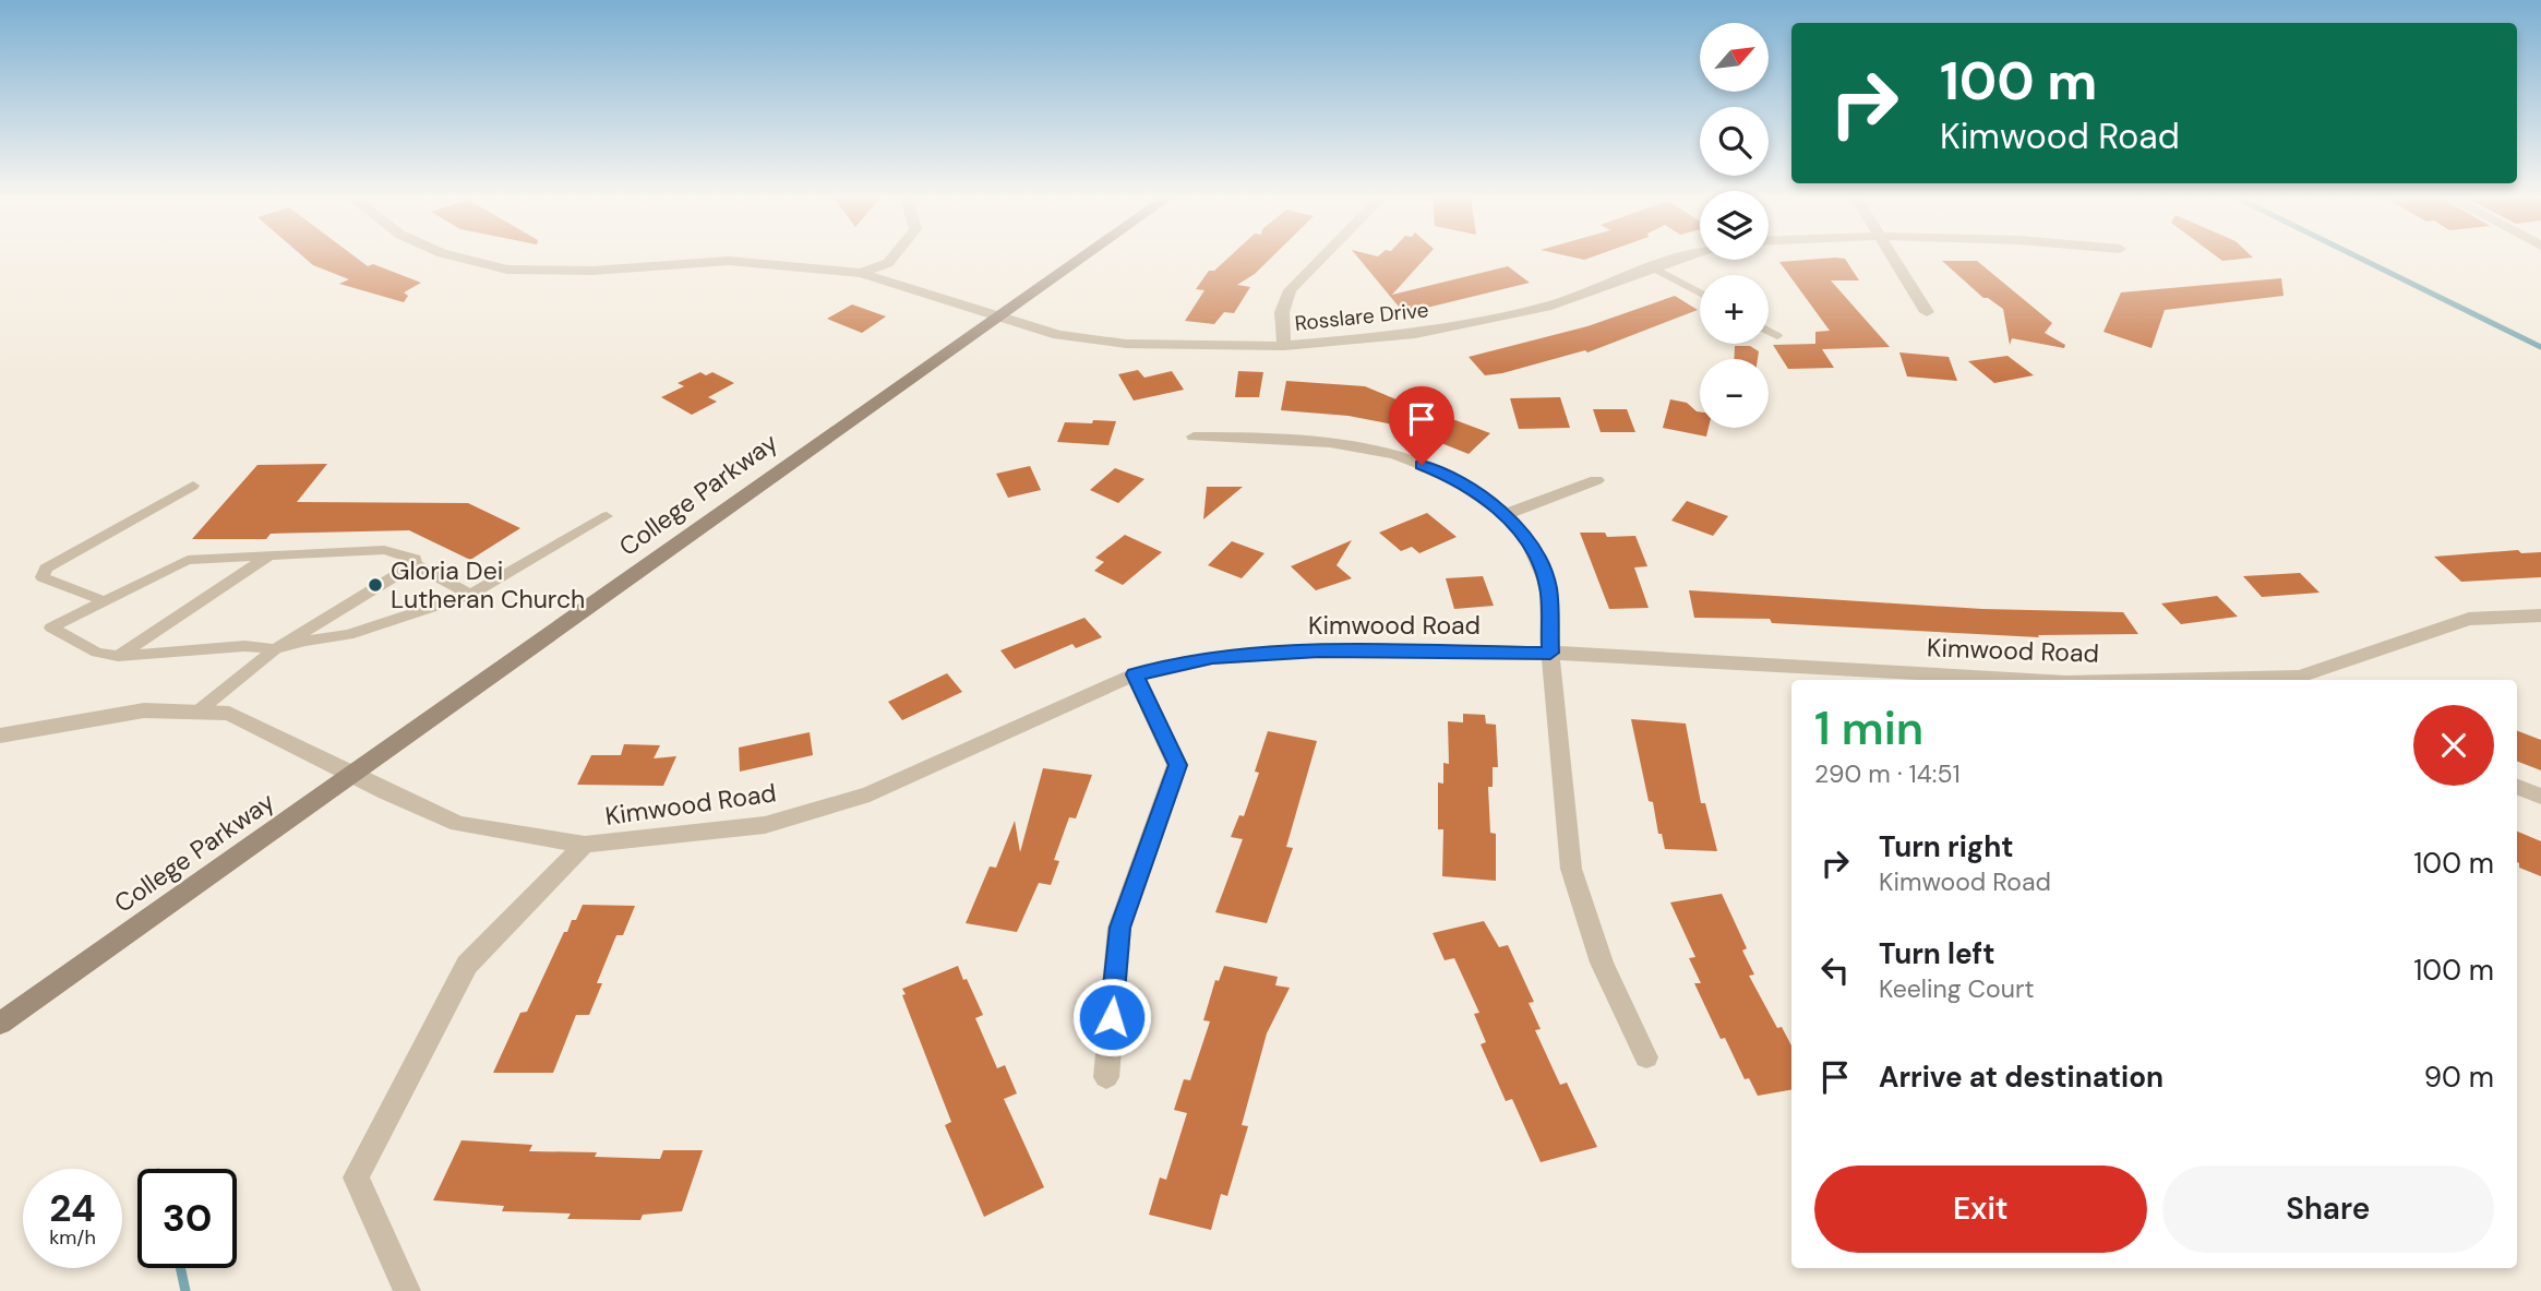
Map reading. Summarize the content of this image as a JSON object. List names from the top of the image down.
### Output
{
  "streets": {
    "main road": ["College Parkway"],
    "street": ["Rosslare Drive", "Kimwood Road"]
  },
  "crossings": [
    ["Rosslare Drive", "College Parkway"],
    ["College Parkway", "Kimwood Road"]
  ],
  "places": ["Gloria Dei Lutheran Church"],
  "north": "top right",
  "page": {
    "map_buttons": ["+", "−"],
    "turn": ["100 m", "Kimwood Road"],
    "heading": ["1 min", "290 m · 14:51"],
    "list": [
      {
        "name": "Turn right",
        "note": "Kimwood Road",
        "value": "100 m"
      },
      {
        "name": "Turn left",
        "note": "Keeling Court",
        "value": "100 m"
      },
      {
        "name": "Arrive at destination",
        "value": "90 m"
      }
    ],
    "buttons": ["Exit", "Share"],
    "speed": "24 km/h",
    "limit": "30"
  }
}
